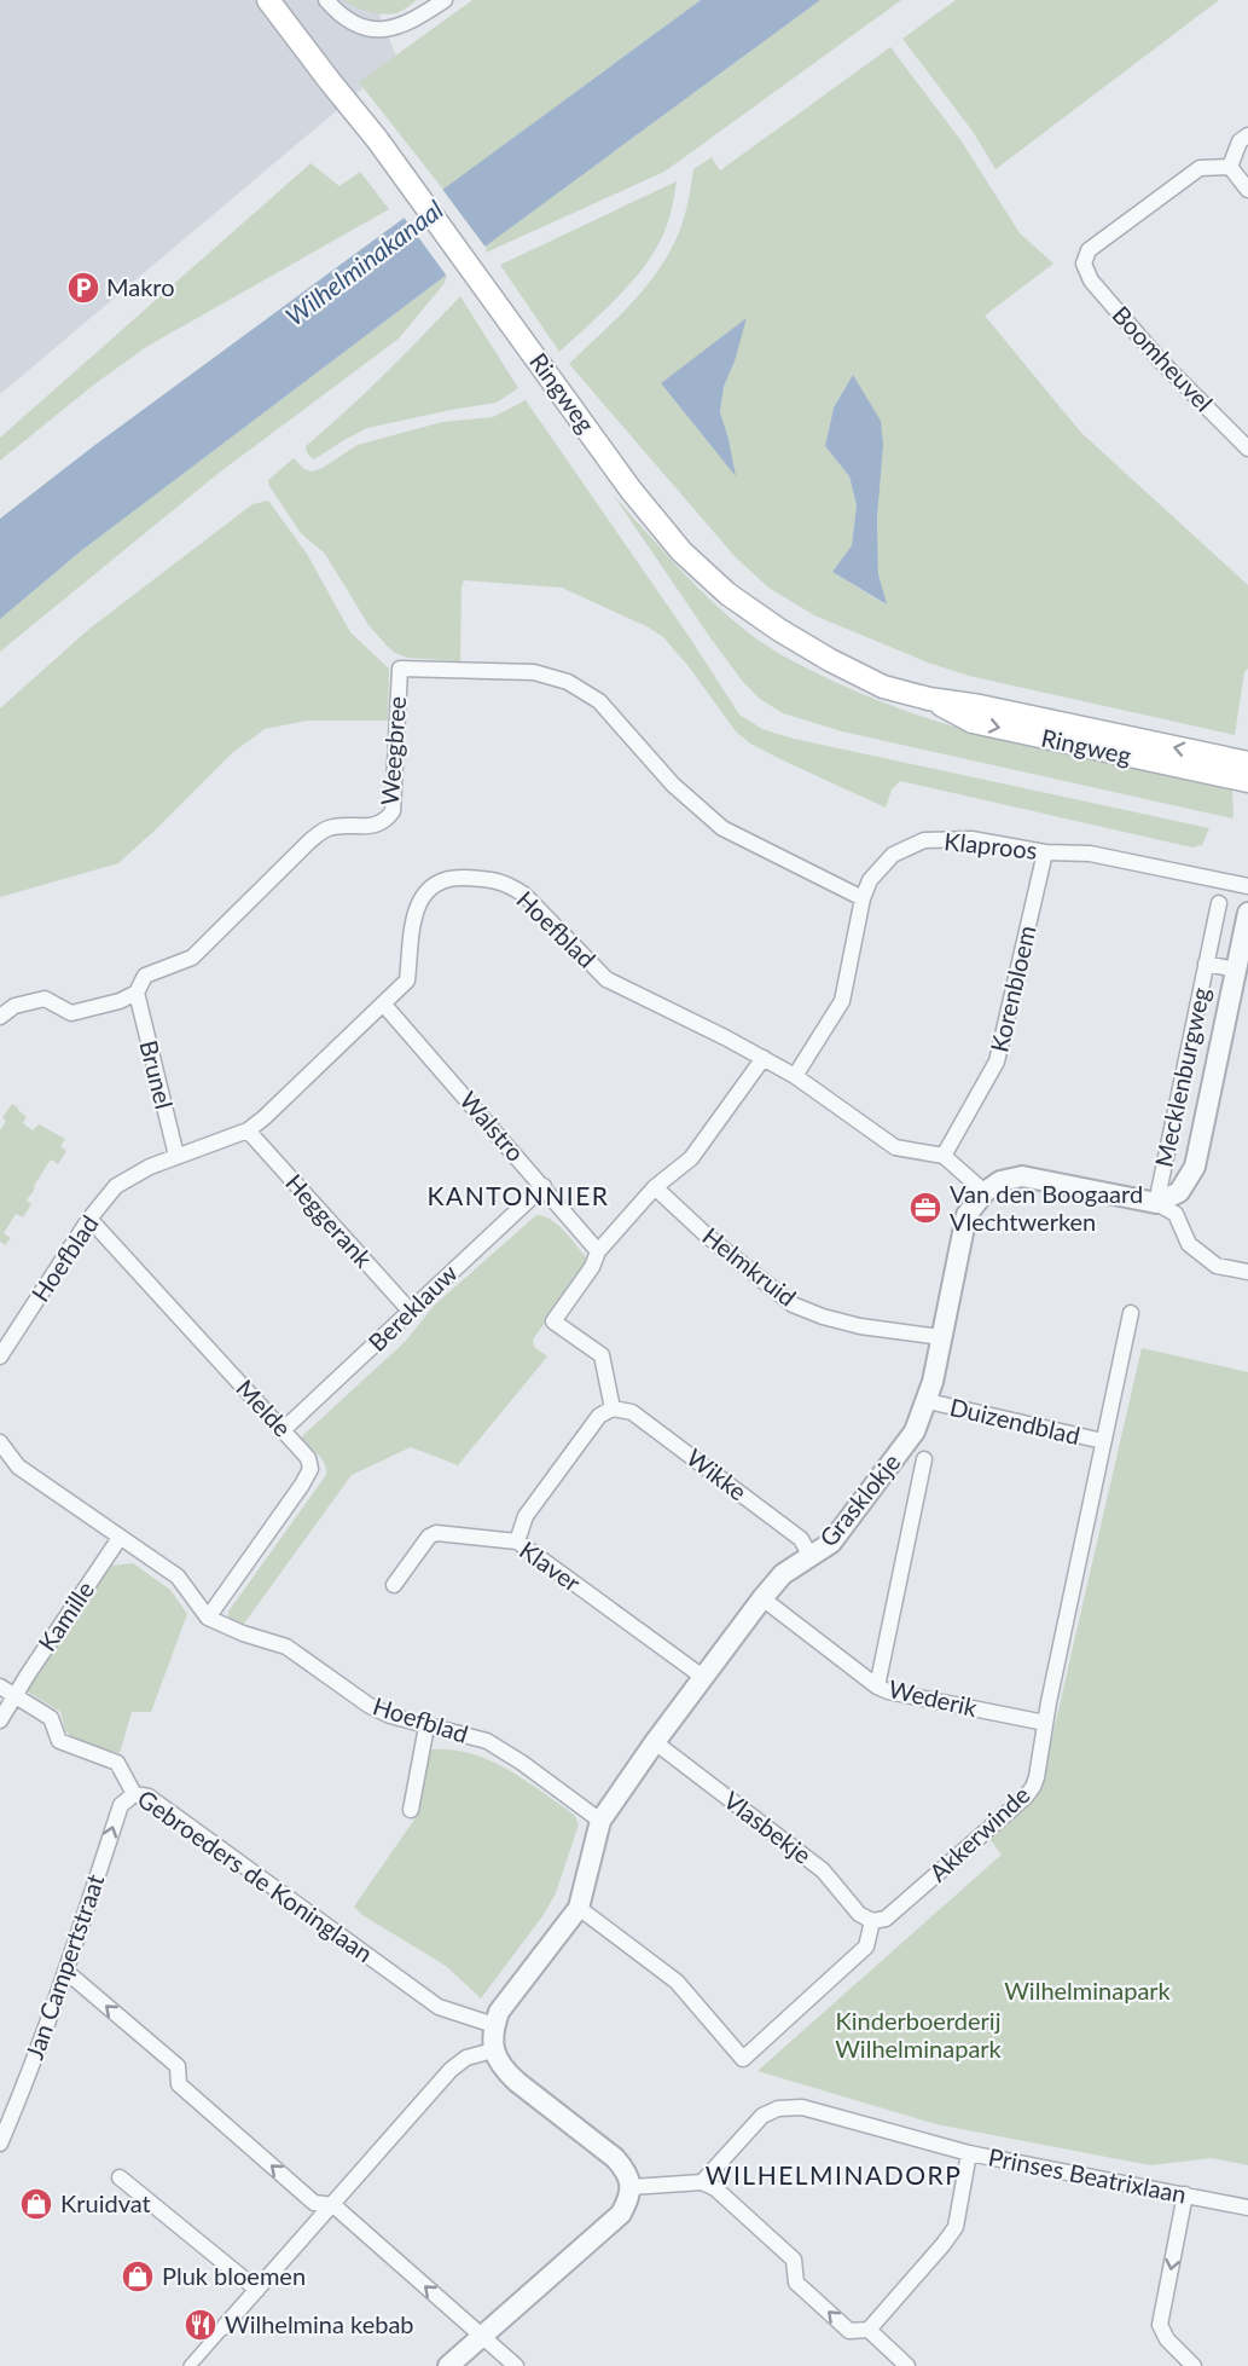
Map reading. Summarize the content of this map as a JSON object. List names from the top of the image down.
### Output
{
  "streets": {
    "main road": ["Ringweg"],
    "street": [
      "Boomheuvel",
      "Weegbree",
      "Klaproos",
      "Hoefblad",
      "Korenbloem",
      "Brunel",
      "Mecklenburgweg",
      "Walstro",
      "Heggerank",
      "Helmkruid",
      "Bereklauw",
      "Melde",
      "Duizendblad",
      "Wikke",
      "Grasklokje",
      "Klaver",
      "Kamille",
      "Wederik",
      "Vlasbekje",
      "Akkerwinde",
      "Gebroeders de Koninglaan",
      "Jan Campertstraat",
      "Prinses Beatrixlaan"
    ]
  },
  "crossings": [
    ["Weegbree", "Klaproos"],
    ["Weegbree", "Brunel"],
    ["Klaproos", "Hoefblad"],
    ["Klaproos", "Korenbloem"],
    ["Hoefblad", "Korenbloem"],
    ["Hoefblad", "Brunel"],
    ["Hoefblad", "Walstro"],
    ["Hoefblad", "Heggerank"],
    ["Hoefblad", "Melde"],
    ["Hoefblad", "Grasklokje"],
    ["Hoefblad", "Kamille"],
    ["Walstro", "Bereklauw"],
    ["Heggerank", "Bereklauw"],
    ["Helmkruid", "Grasklokje"],
    ["Bereklauw", "Melde"],
    ["Duizendblad", "Grasklokje"],
    ["Duizendblad", "Akkerwinde"],
    ["Wikke", "Grasklokje"],
    ["Grasklokje", "Klaver"],
    ["Grasklokje", "Wederik"],
    ["Grasklokje", "Vlasbekje"],
    ["Grasklokje", "Gebroeders de Koninglaan"],
    ["Kamille", "Gebroeders de Koninglaan"],
    ["Wederik", "Akkerwinde"],
    ["Vlasbekje", "Akkerwinde"],
    ["Gebroeders de Koninglaan", "Jan Campertstraat"]
  ],
  "one_way": ["Jan Campertstraat"],
  "districts": ["KANTONNIER", "WILHELMINADORP"],
  "water": ["Wilhelminakanaal"],
  "parks": ["Wilhelminapark", "Kinderboerderij Wilhelminapark"],
  "places": {
    "parking": ["Makro"],
    "office": ["Van den Boogaard Vlechtwerken"],
    "shop": ["Kruidvat", "Pluk bloemen"],
    "restaurant": ["Wilhelmina kebab"]
  }
}
